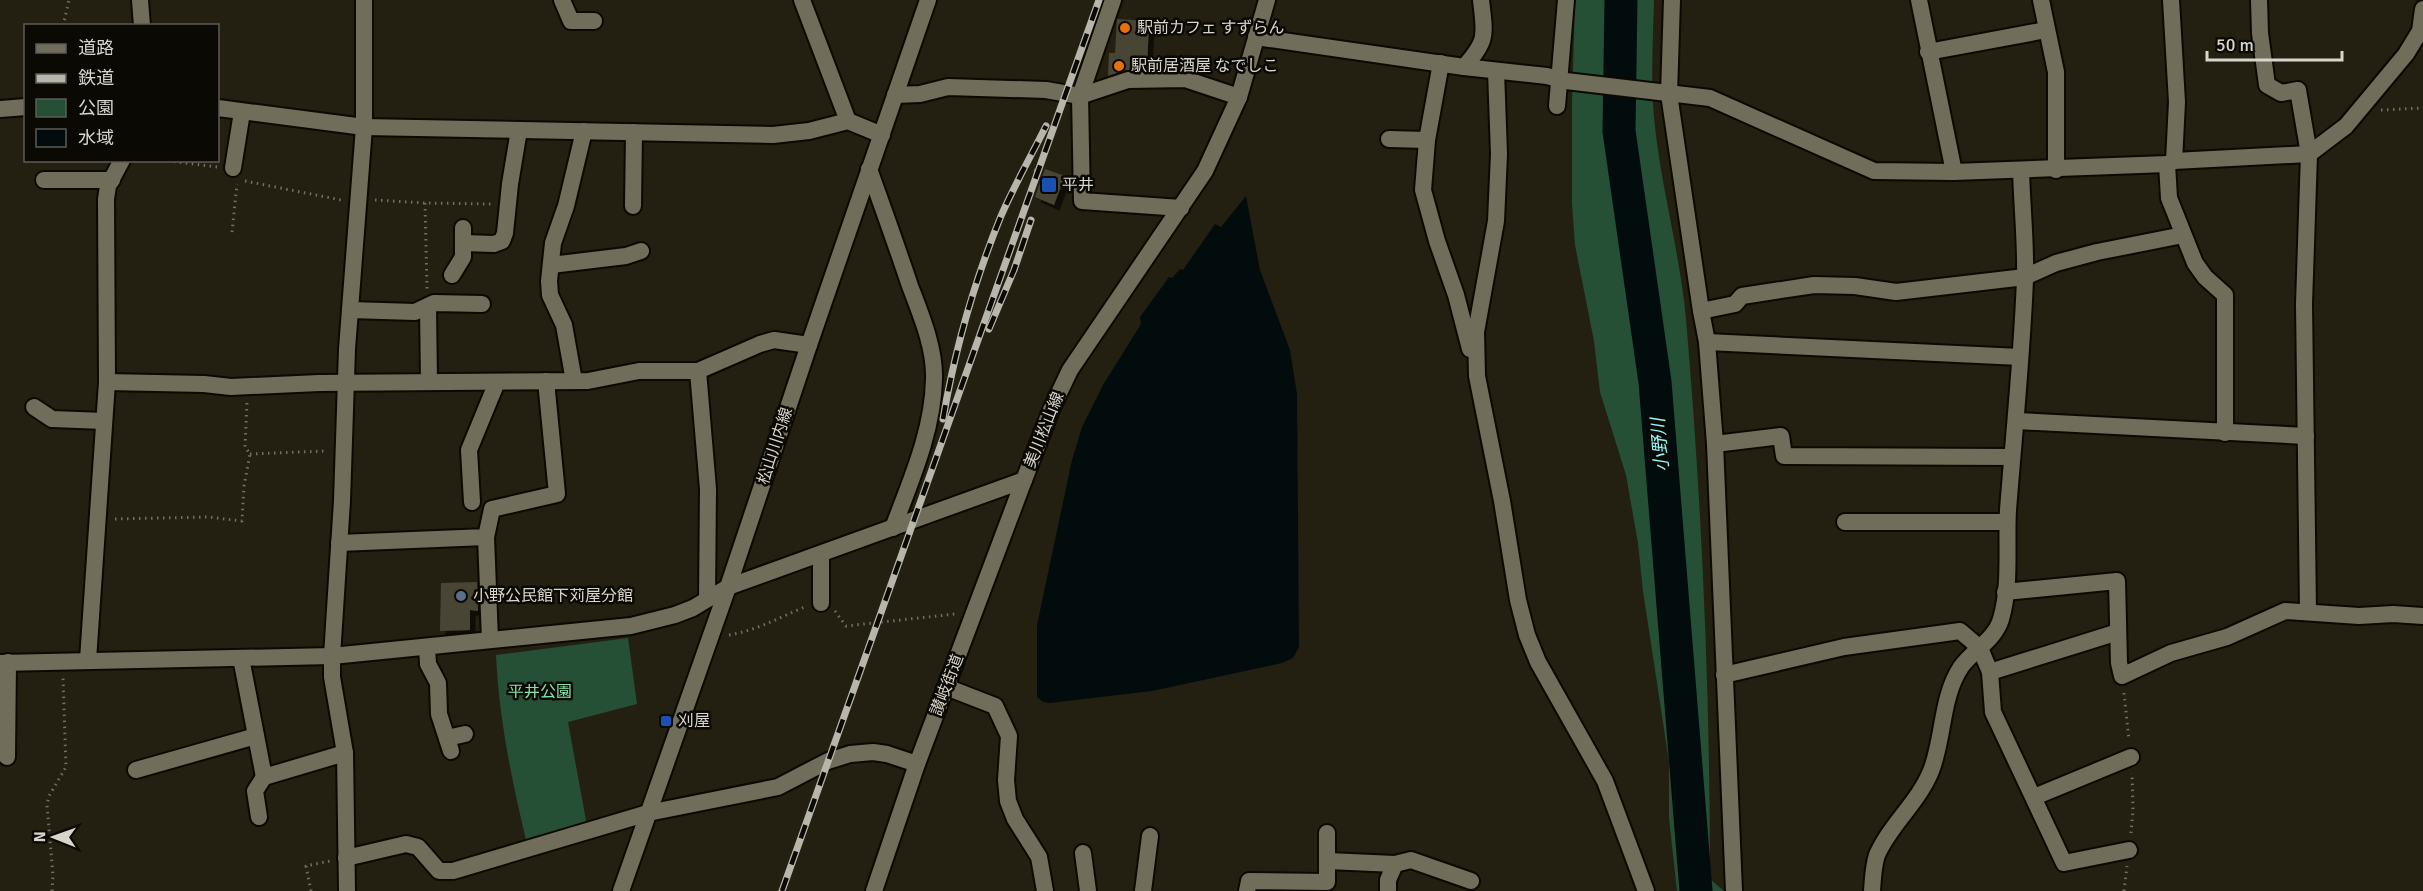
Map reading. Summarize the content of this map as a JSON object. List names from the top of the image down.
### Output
{
  "streets": {
    "street": ["美川松山線", "松山川内線", "讃岐街道"]
  },
  "crossings": [
    ["美川松山線", "松山川内線"],
    ["美川松山線", "讃岐街道"]
  ],
  "water": ["小野川"],
  "parks": ["平井公園"],
  "places": {
    "other": ["駅前カフェ すずらん", "駅前居酒屋 なでしこ", "小野公民館下苅屋分館"],
    "transit": ["平井", "刈屋"]
  },
  "legend": [
    "道路",
    "鉄道",
    "公園",
    "水域"
  ],
  "scale_bar": "50 m",
  "north": "left"
}
